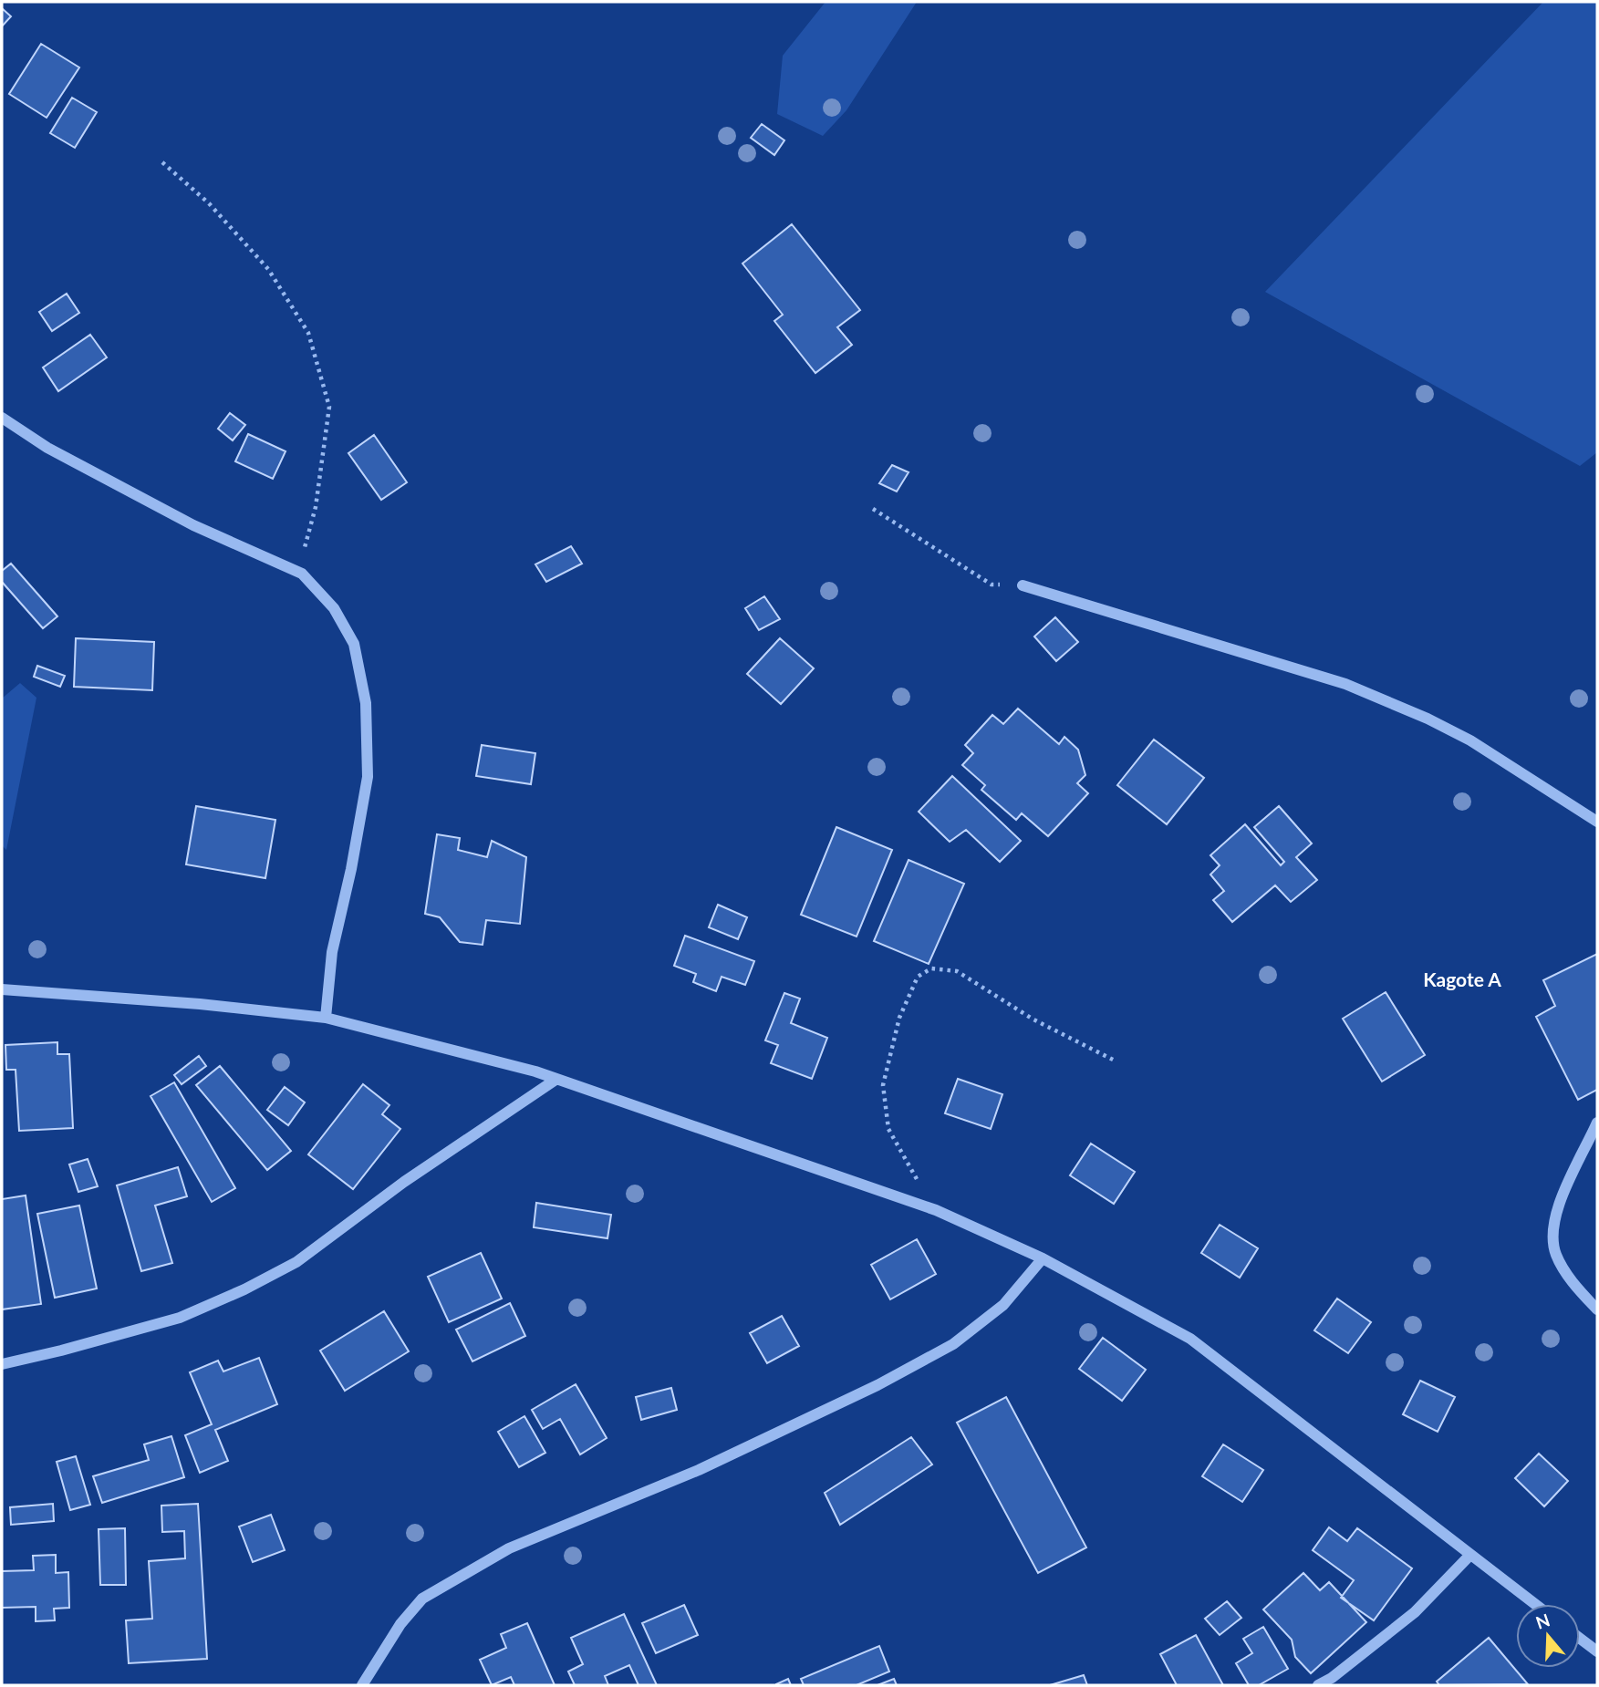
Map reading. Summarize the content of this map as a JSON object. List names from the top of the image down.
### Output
{
  "districts": ["Kagote A"],
  "north": "top"
}
